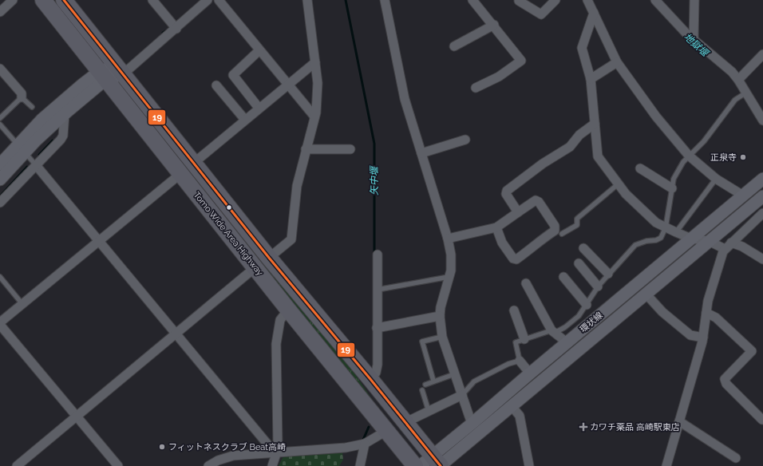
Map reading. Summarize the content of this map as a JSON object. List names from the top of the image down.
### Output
{
  "streets": {
    "highway": ["Tomo Wide Area Highway"],
    "street": ["環状線"]
  },
  "crossings": [
    ["Tomo Wide Area Highway", "環状線"]
  ],
  "water": ["地獄堰", "矢中堰"],
  "places": {
    "other": ["正泉寺", "フィットネスクラブ Beat高崎"],
    "health": ["カワチ薬品 高崎駅東店"]
  },
  "lines": ["transit line 19"]
}
